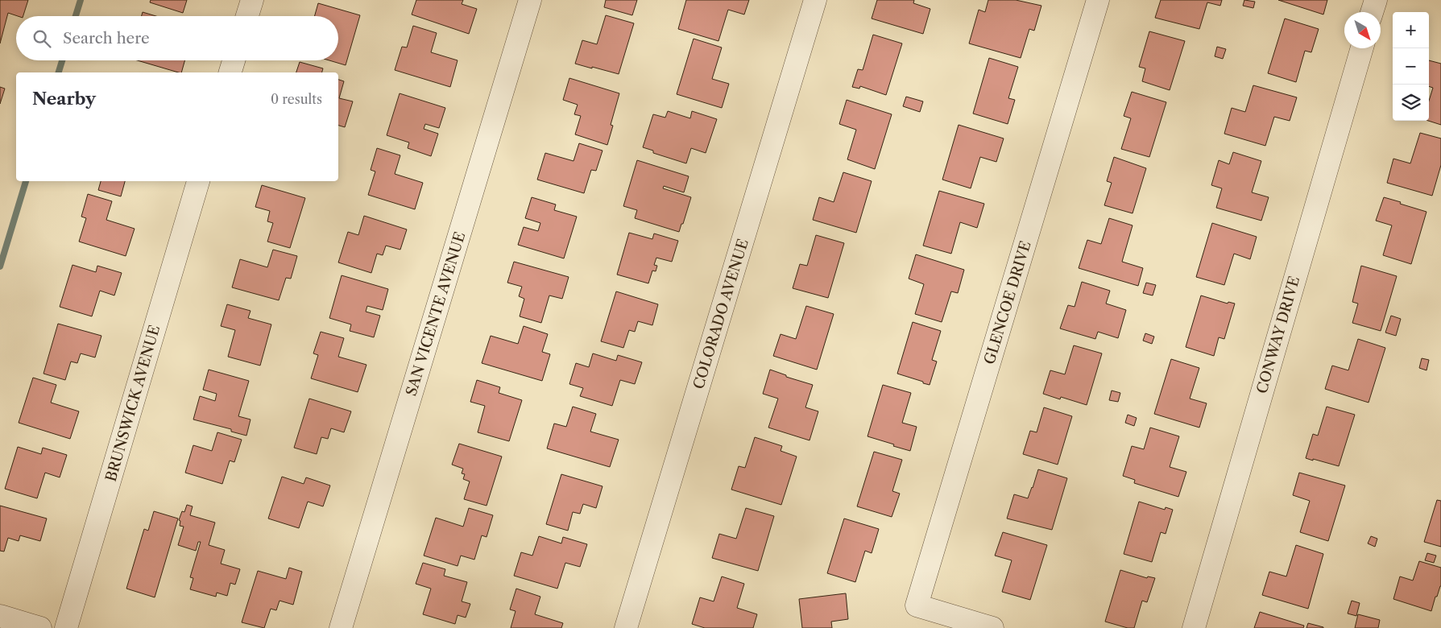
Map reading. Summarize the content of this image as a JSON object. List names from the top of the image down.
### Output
{
  "streets": {
    "street": [
      "GLENCOE DRIVE",
      "SAN VICENTE AVENUE",
      "COLORADO AVENUE",
      "CONWAY DRIVE",
      "BRUNSWICK AVENUE"
    ]
  },
  "north": "bottom right",
  "page": {
    "map_buttons": ["+", "−"],
    "search": "Search here",
    "heading": ["Nearby", "0 results"]
  }
}
